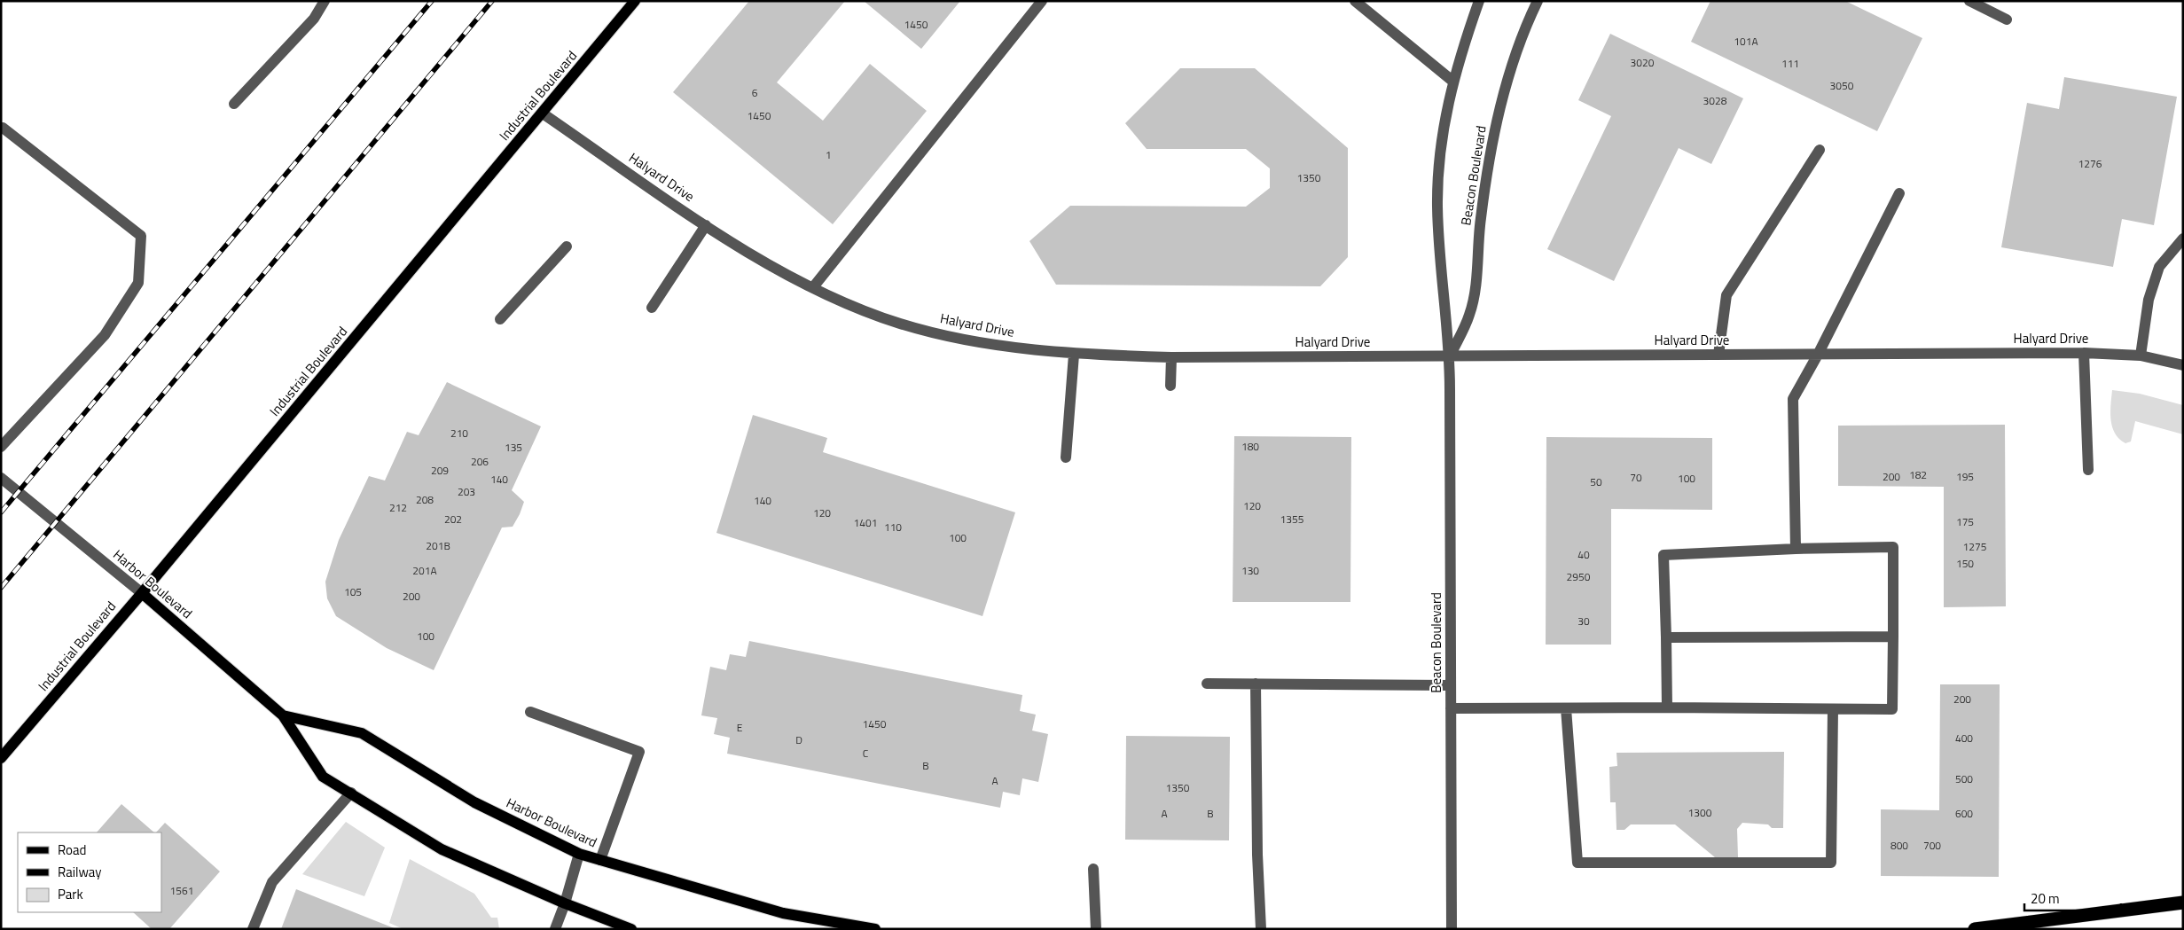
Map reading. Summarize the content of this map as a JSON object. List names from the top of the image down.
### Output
{
  "streets": {
    "main road": ["Industrial Boulevard", "Harbor Boulevard"],
    "street": ["Beacon Boulevard", "Halyard Drive"]
  },
  "crossings": [
    ["Industrial Boulevard", "Halyard Drive"],
    ["Industrial Boulevard", "Harbor Boulevard"],
    ["Beacon Boulevard", "Halyard Drive"]
  ],
  "house_numbers": [
    "1450",
    "101A",
    "3020",
    "111",
    "3050",
    "6",
    "3028",
    "1450",
    "1",
    "1276",
    "1350",
    "210",
    "180",
    "135",
    "206",
    "209",
    "182",
    "200",
    "195",
    "70",
    "100",
    "140",
    "50",
    "203",
    "208",
    "140",
    "120",
    "212",
    "120",
    "202",
    "1355",
    "175",
    "1401",
    "110",
    "100",
    "201B",
    "1275",
    "40",
    "150",
    "201A",
    "130",
    "2950",
    "105",
    "200",
    "30",
    "100",
    "200",
    "1450",
    "E",
    "400",
    "D",
    "C",
    "B",
    "500",
    "A",
    "1350",
    "1300",
    "A",
    "B",
    "600",
    "800",
    "700",
    "1561"
  ],
  "legend": ["Road", "Railway", "Park"],
  "scale_bar": "20 m"
}
